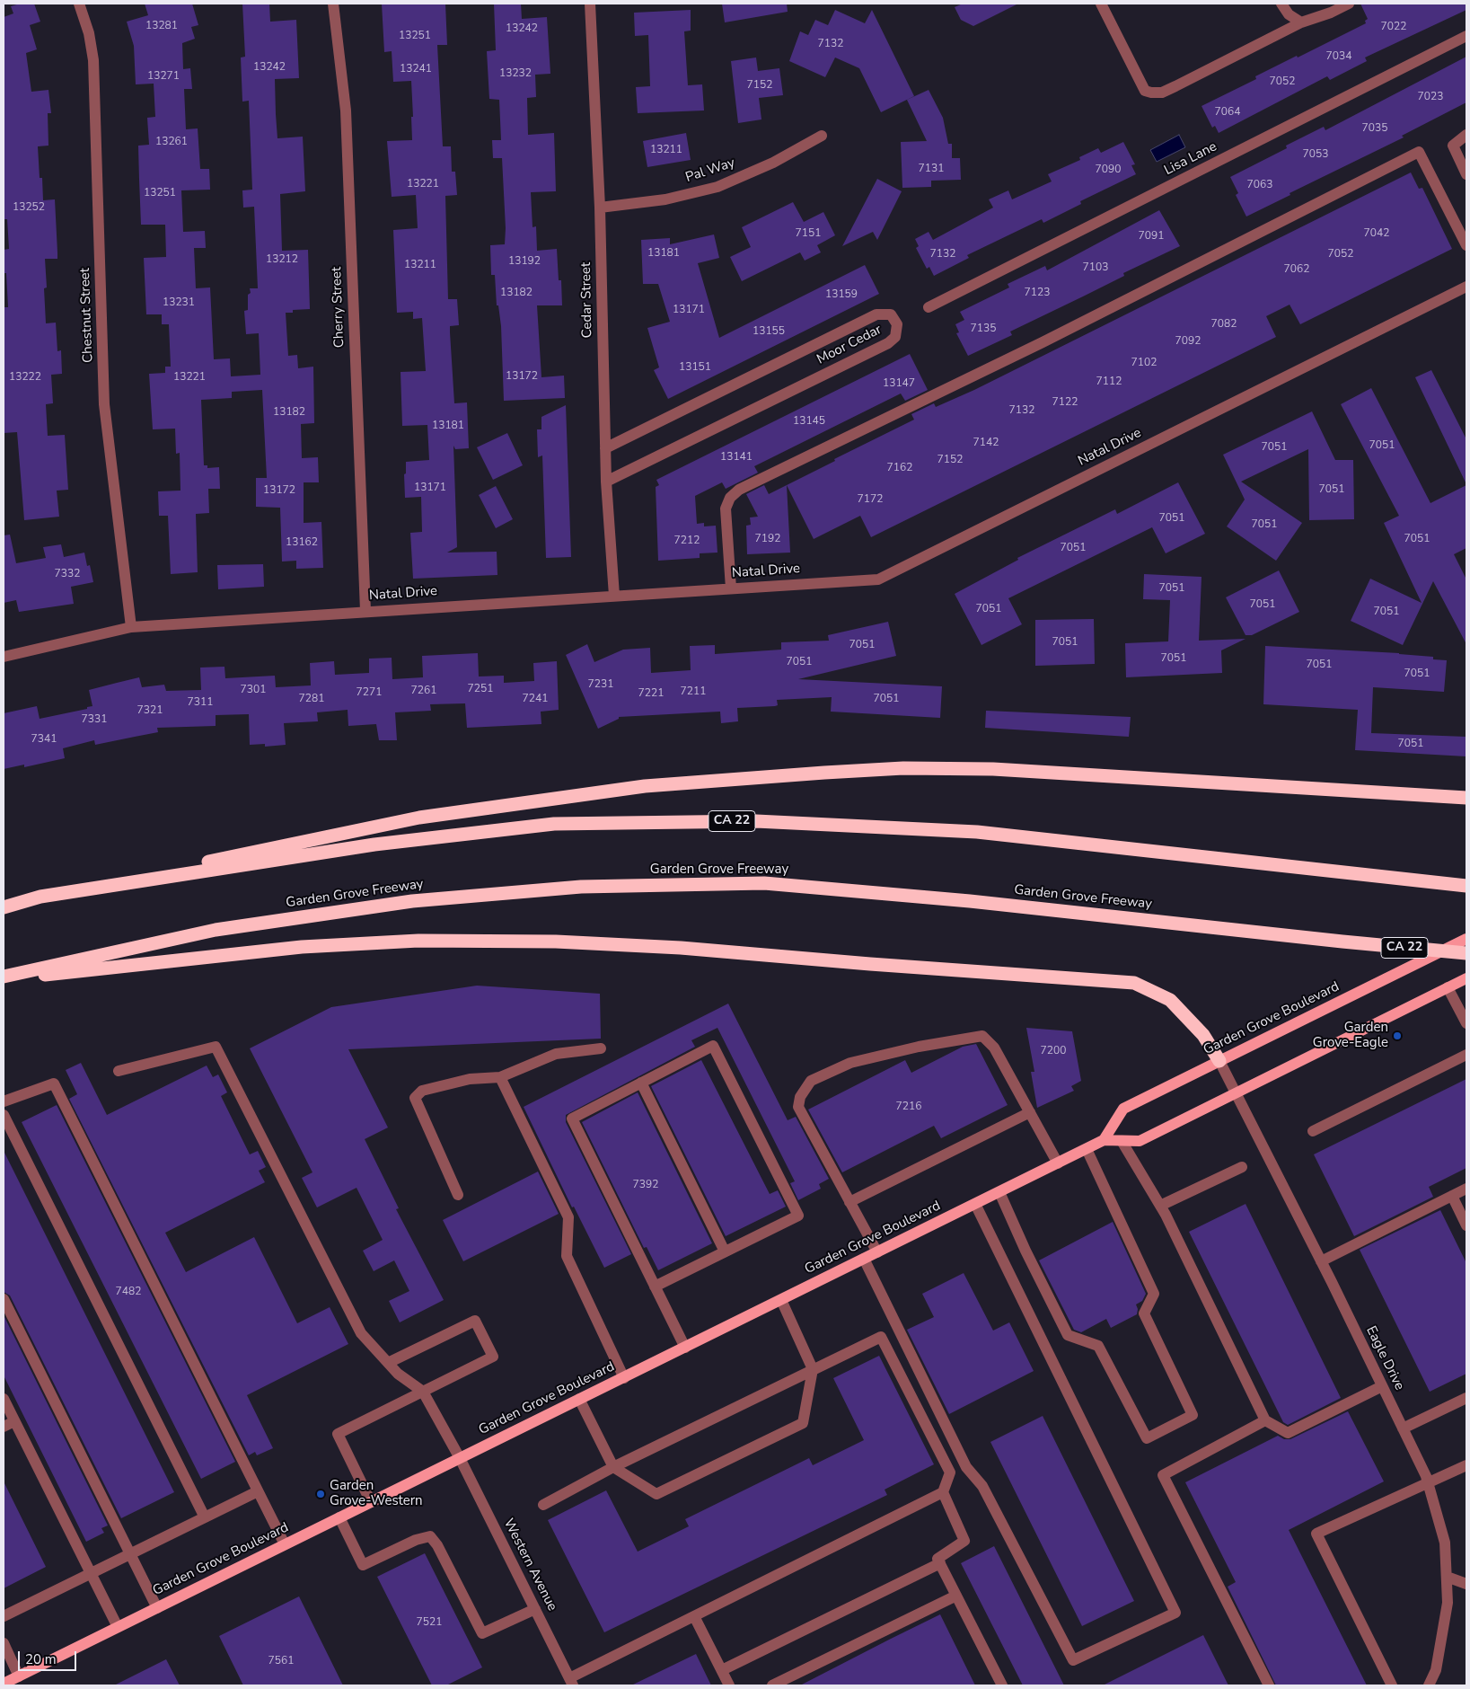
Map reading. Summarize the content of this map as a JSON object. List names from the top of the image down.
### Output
{
  "streets": {
    "highway": ["CA 22", "Garden Grove Freeway"],
    "main road": ["Garden Grove Boulevard"],
    "street": [
      "Lisa Lane",
      "Pal Way",
      "Cedar Street",
      "Cherry Street",
      "Chestnut Street",
      "Moor Cedar",
      "Natal Drive",
      "Eagle Drive",
      "Western Avenue"
    ]
  },
  "crossings": [
    ["Pal Way", "Cedar Street"],
    ["Cedar Street", "Moor Cedar"],
    ["Cedar Street", "Natal Drive"],
    ["Cherry Street", "Natal Drive"],
    ["Chestnut Street", "Natal Drive"],
    ["Garden Grove Boulevard", "Eagle Drive"],
    ["Garden Grove Boulevard", "Western Avenue"]
  ],
  "places": ["Garden Grove-Eagle", "Garden Grove-Western"],
  "house_numbers": [
    "13281",
    "7022",
    "13242",
    "13251",
    "7132",
    "7034",
    "13242",
    "13241",
    "13232",
    "13271",
    "7052",
    "7152",
    "7023",
    "7064",
    "7035",
    "13261",
    "13211",
    "7053",
    "7131",
    "7090",
    "13221",
    "7063",
    "13251",
    "13252",
    "7151",
    "7042",
    "7091",
    "13181",
    "7132",
    "7052",
    "13212",
    "13192",
    "13211",
    "7103",
    "7062",
    "13182",
    "7123",
    "13159",
    "13231",
    "13171",
    "7082",
    "7135",
    "13155",
    "7092",
    "7102",
    "13151",
    "13172",
    "13222",
    "13221",
    "7112",
    "13147",
    "7122",
    "7132",
    "13182",
    "13145",
    "13181",
    "7142",
    "7051",
    "7051",
    "13141",
    "7152",
    "7162",
    "13171",
    "7051",
    "13172",
    "7172",
    "7051",
    "7051",
    "7192",
    "7051",
    "7212",
    "13162",
    "7051",
    "7332",
    "7051",
    "7051",
    "7051",
    "7051",
    "7051",
    "7051",
    "7051",
    "7051",
    "7051",
    "7051",
    "7231",
    "7251",
    "7301",
    "7261",
    "7211",
    "7271",
    "7221",
    "7281",
    "7241",
    "7051",
    "7311",
    "7321",
    "7331",
    "7341",
    "7051",
    "7200",
    "7216",
    "7392",
    "7482",
    "7521",
    "7561"
  ],
  "scale_bar": "20 m"
}
